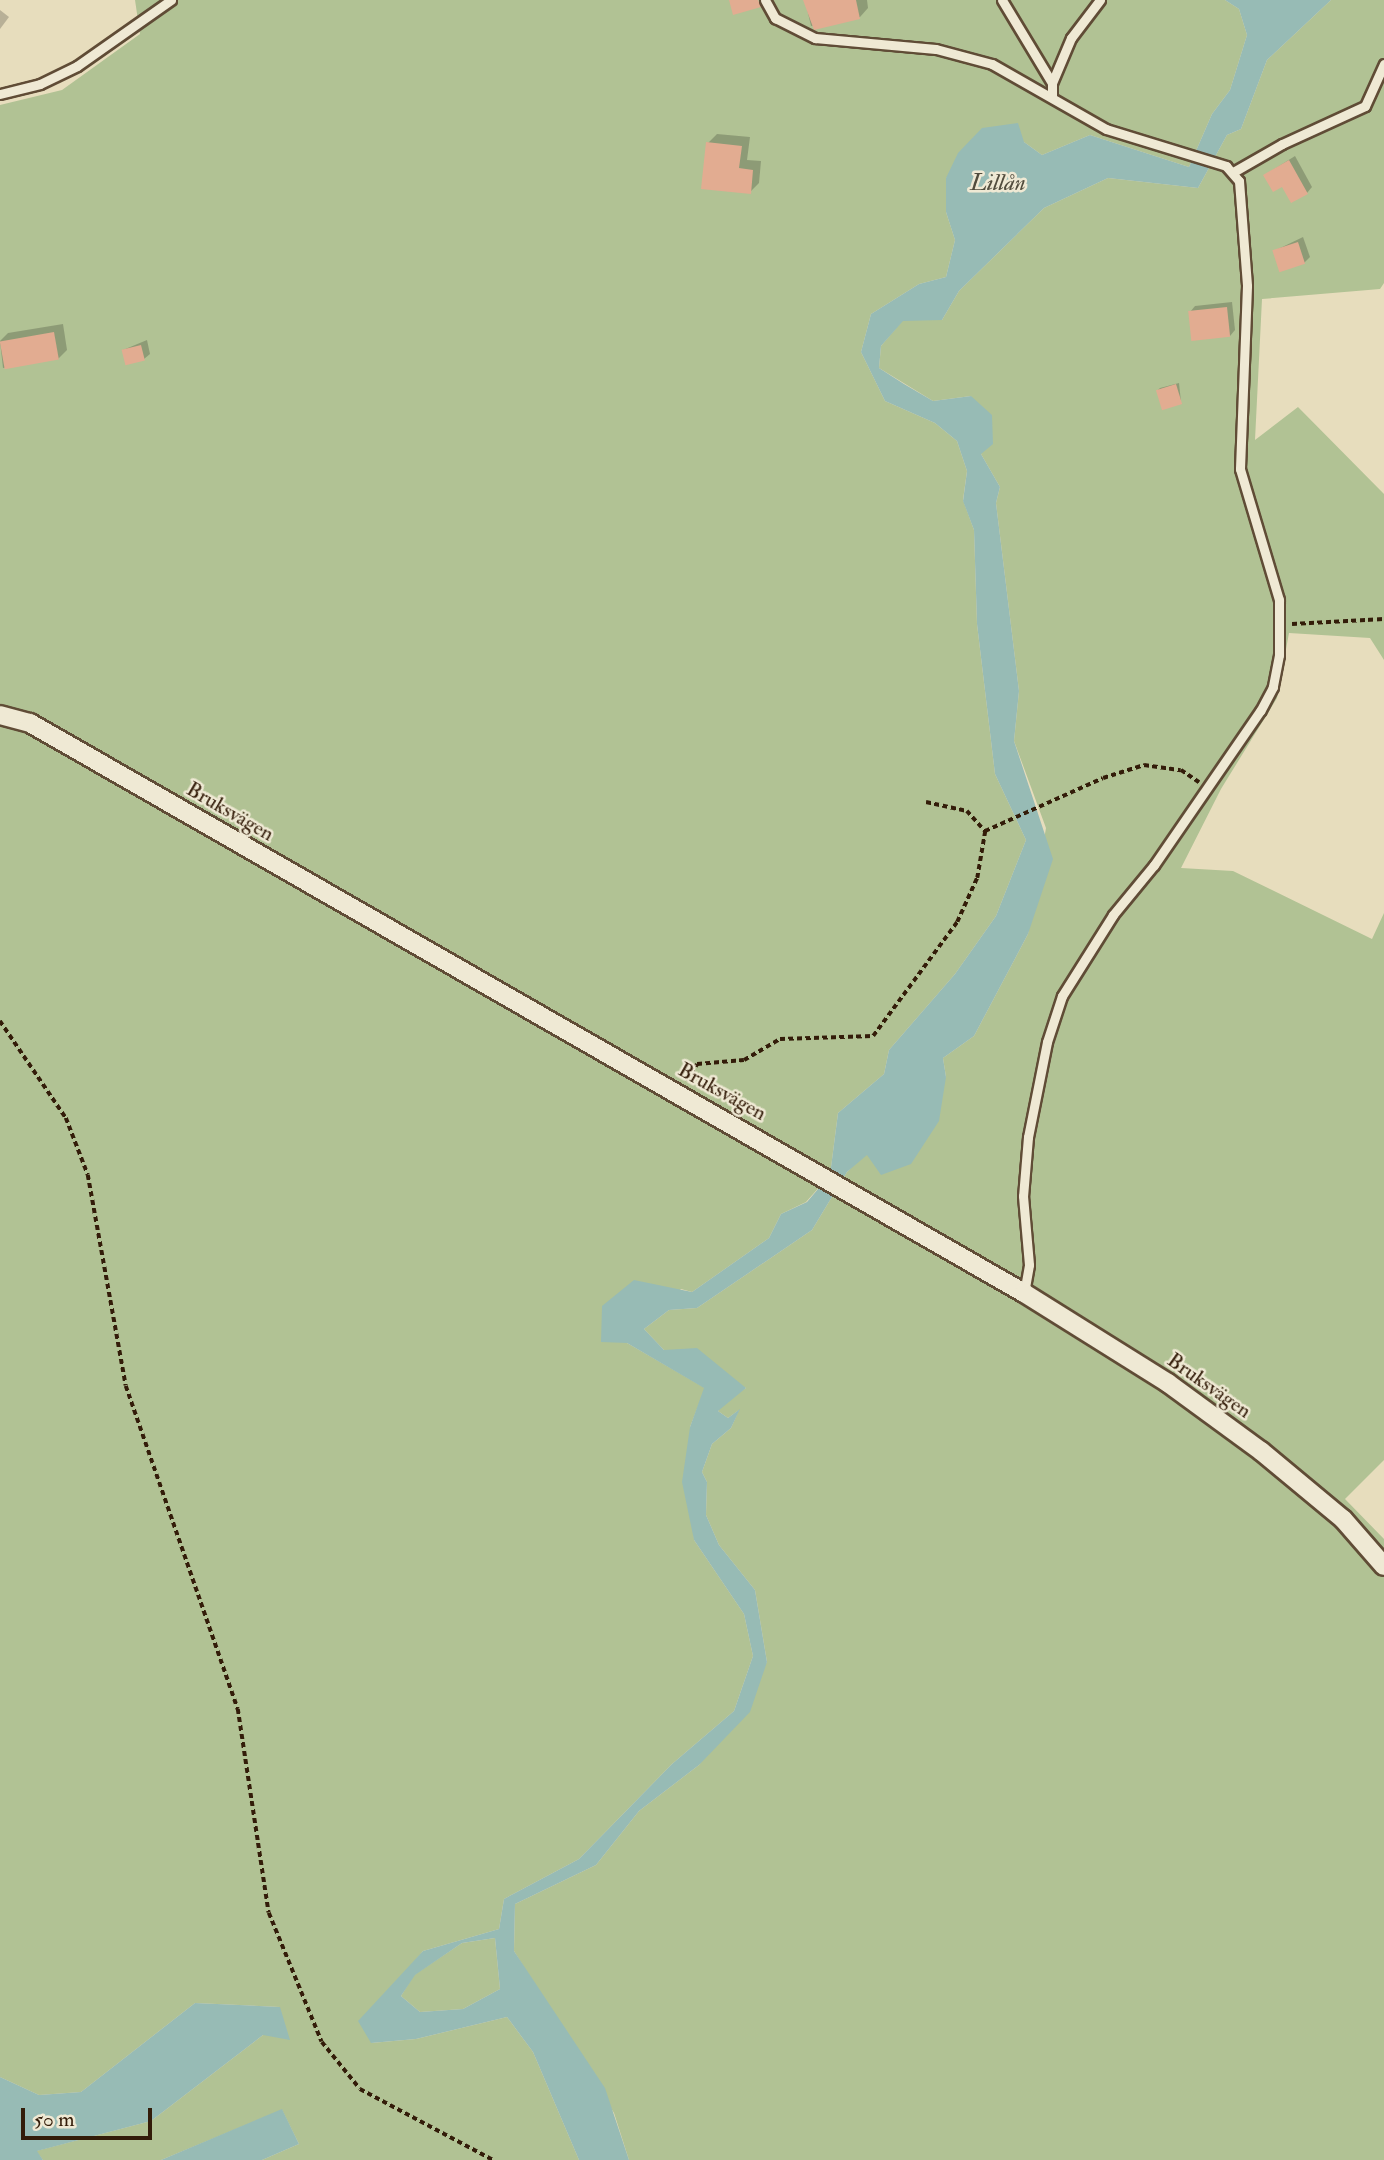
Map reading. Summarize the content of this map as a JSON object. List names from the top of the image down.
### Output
{
  "streets": {
    "street": ["Bruksvägen"]
  },
  "water": ["Lillån"],
  "scale_bar": "50 m"
}
